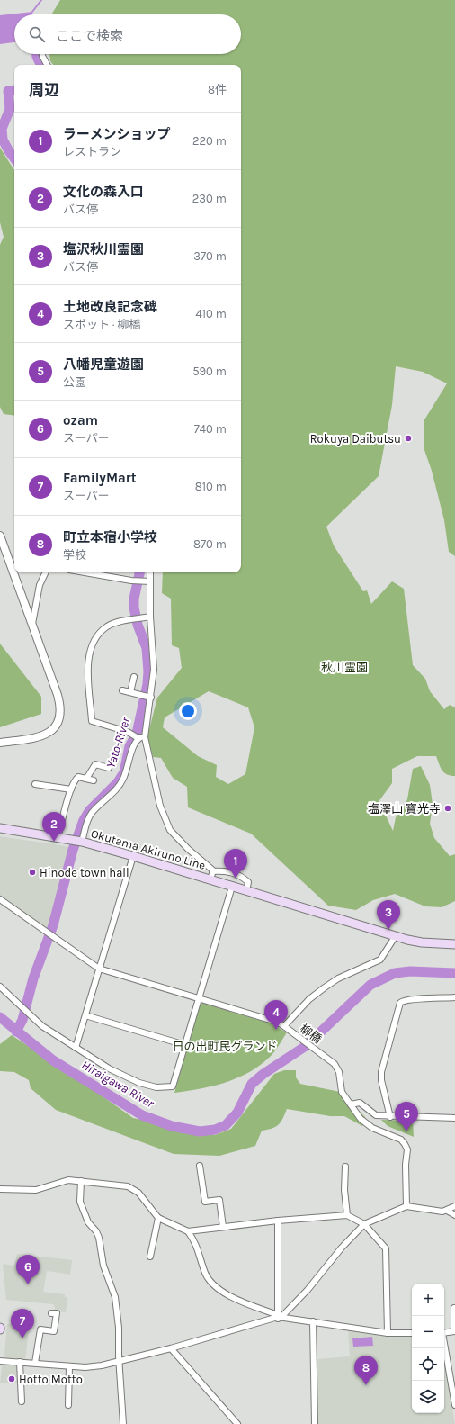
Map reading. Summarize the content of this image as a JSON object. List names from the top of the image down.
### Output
{
  "streets": {
    "main road": ["Okutama Akiruno Line"],
    "street": ["柳橋"]
  },
  "water": ["Yato-River", "Hiraigawa River"],
  "parks": ["秋川霊園", "日の出町民グランド"],
  "places": [
    "Rokuya Daibutsu",
    "塩澤山 寶光寺",
    "Hinode town hall",
    "Hotto Motto"
  ],
  "page": {
    "search": "ここで検索",
    "heading": ["周辺", "8件"],
    "list": [
      {
        "mark": "1",
        "name": "ラーメンショップ",
        "note": "レストラン",
        "value": "220 m"
      },
      {
        "mark": "2",
        "name": "文化の森入口",
        "note": "バス停",
        "value": "230 m"
      },
      {
        "mark": "3",
        "name": "塩沢秋川霊園",
        "note": "バス停",
        "value": "370 m"
      },
      {
        "mark": "4",
        "name": "土地改良記念碑",
        "note": "スポット · 柳橋",
        "value": "410 m"
      },
      {
        "mark": "5",
        "name": "八幡児童遊園",
        "note": "公園",
        "value": "590 m"
      },
      {
        "mark": "6",
        "name": "ozam",
        "note": "スーパー",
        "value": "740 m"
      },
      {
        "mark": "7",
        "name": "FamilyMart",
        "note": "スーパー",
        "value": "810 m"
      },
      {
        "mark": "8",
        "name": "町立本宿小学校",
        "note": "学校",
        "value": "870 m"
      }
    ],
    "pins": [
      "2",
      "1",
      "3",
      "4",
      "5",
      "6",
      "7",
      "8"
    ],
    "map_buttons": ["+", "−"]
  }
}
